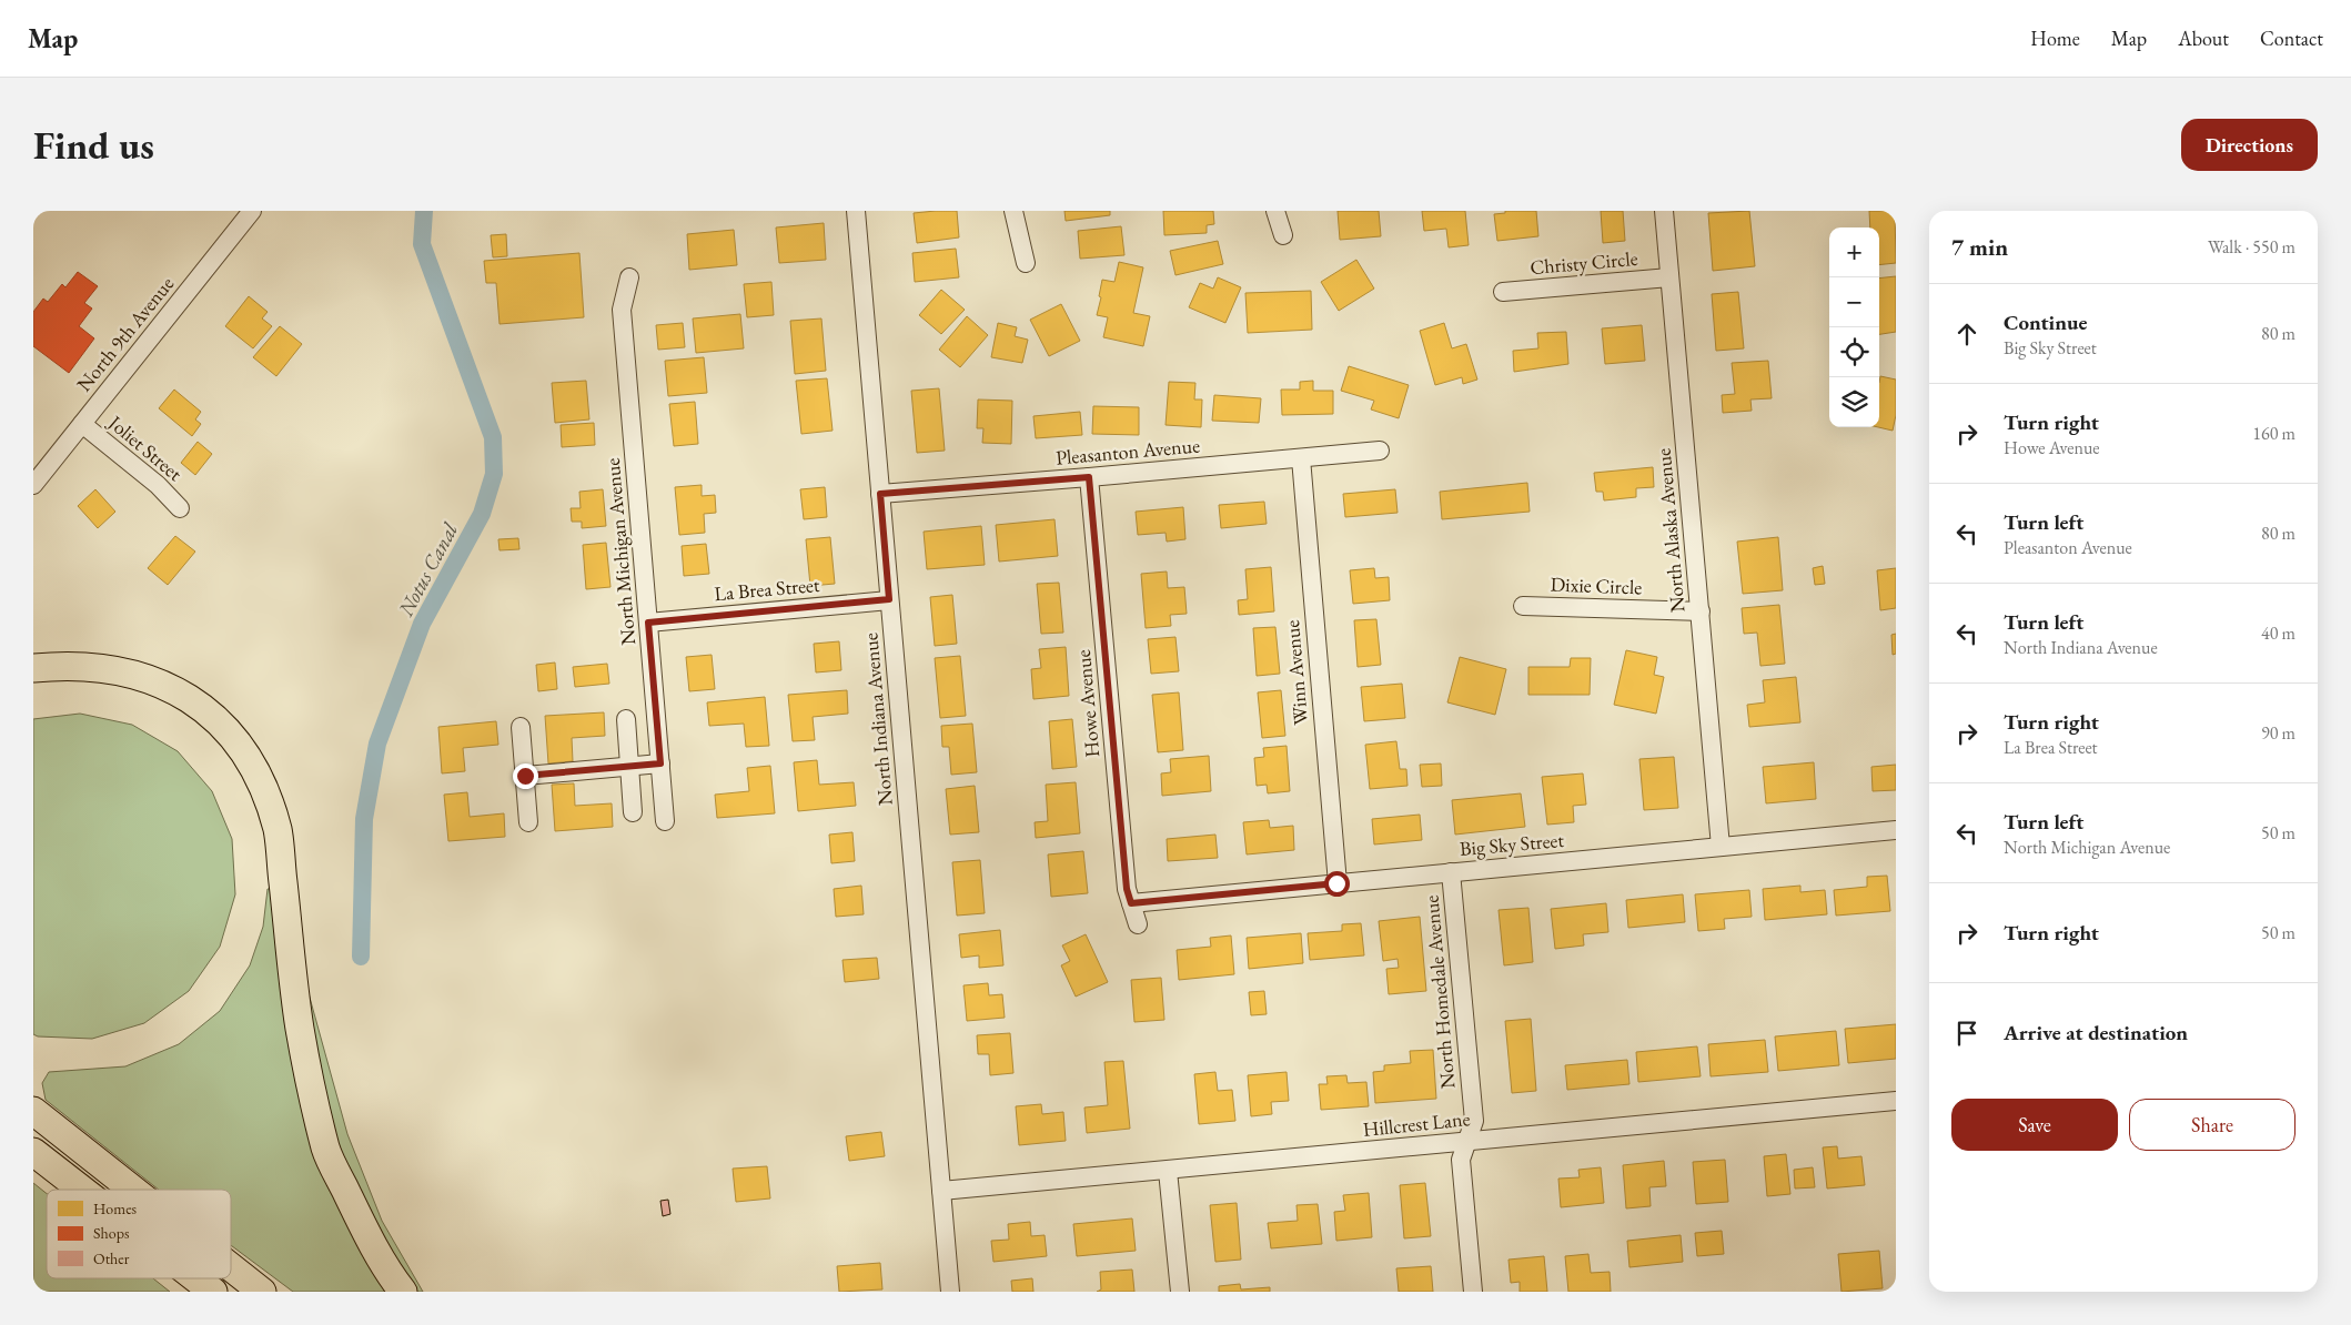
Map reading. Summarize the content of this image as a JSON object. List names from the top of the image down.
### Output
{
  "streets": {
    "street": [
      "Christy Circle",
      "North 9th Avenue",
      "Joliet Street",
      "Pleasanton Avenue",
      "North Alaska Avenue",
      "North Michigan Avenue",
      "Dixie Circle",
      "La Brea Street",
      "Winn Avenue",
      "Howe Avenue",
      "North Indiana Avenue",
      "Big Sky Street",
      "North Homedale Avenue",
      "Hillcrest Lane"
    ]
  },
  "crossings": [
    ["Christy Circle", "North Alaska Avenue"],
    ["North 9th Avenue", "Joliet Street"],
    ["Pleasanton Avenue", "Winn Avenue"],
    ["Pleasanton Avenue", "Howe Avenue"],
    ["Pleasanton Avenue", "North Indiana Avenue"],
    ["North Alaska Avenue", "Dixie Circle"],
    ["North Alaska Avenue", "Big Sky Street"],
    ["North Michigan Avenue", "La Brea Street"],
    ["La Brea Street", "North Indiana Avenue"],
    ["Winn Avenue", "Big Sky Street"],
    ["Howe Avenue", "Big Sky Street"],
    ["North Indiana Avenue", "Hillcrest Lane"],
    ["Big Sky Street", "North Homedale Avenue"],
    ["North Homedale Avenue", "Hillcrest Lane"]
  ],
  "water": ["Notus Canal"],
  "legend": ["Homes", "Shops", "Other"],
  "page": {
    "header": "Map",
    "nav": [
      "Home",
      "Map",
      "About",
      "Contact"
    ],
    "buttons": [
      "Directions",
      ["Save", "Share"]
    ],
    "title": "Find us",
    "heading": ["7 min", "Walk · 550 m"],
    "map_buttons": ["+", "−"],
    "list": [
      ["Continue", "Big Sky Street", "80 m"],
      ["Turn right", "Howe Avenue", "160 m"],
      ["Turn left", "Pleasanton Avenue", "80 m"],
      ["Turn left", "North Indiana Avenue", "40 m"],
      ["Turn right", "La Brea Street", "90 m"],
      ["Turn left", "North Michigan Avenue", "50 m"],
      ["Turn right", "50 m"],
      "Arrive at destination"
    ]
  }
}
